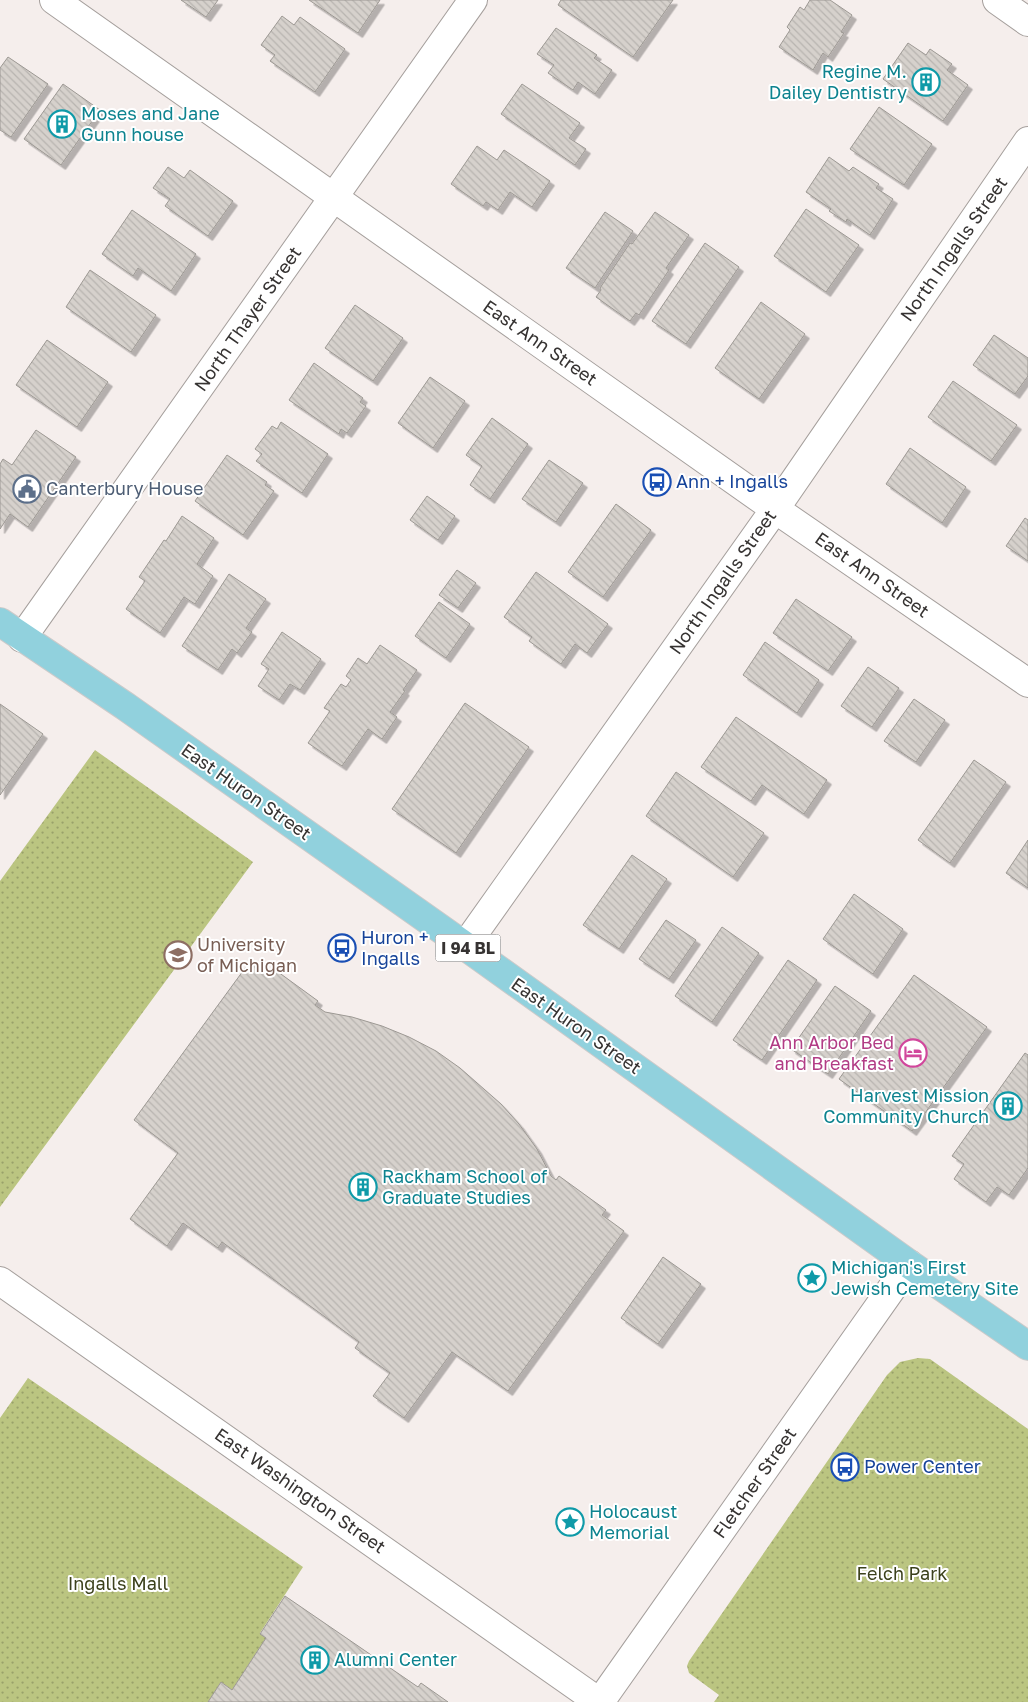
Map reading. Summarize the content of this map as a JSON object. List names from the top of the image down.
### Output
{
  "streets": {
    "main road": ["East Huron Street", "I 94 BL"],
    "street": [
      "North Ingalls Street",
      "North Thayer Street",
      "East Ann Street",
      "Fletcher Street",
      "East Washington Street"
    ]
  },
  "crossings": [
    ["North Ingalls Street", "East Ann Street"],
    ["North Ingalls Street", "East Huron Street"],
    ["North Thayer Street", "East Ann Street"],
    ["North Thayer Street", "East Huron Street"],
    ["East Huron Street", "Fletcher Street"],
    ["Fletcher Street", "East Washington Street"]
  ],
  "parks": ["Felch Park", "Ingalls Mall"],
  "places": {
    "building": [
      "Regine M. Dailey Dentistry",
      "Moses and Jane Gunn house",
      "Harvest Mission Community Church",
      "Rackham School of Graduate Studies",
      "Alumni Center"
    ],
    "bus stop": ["Ann + Ingalls", "Huron + Ingalls", "Power Center"],
    "public building": ["Canterbury House"],
    "school or university": ["University of Michigan"],
    "hotel": ["Ann Arbor Bed and Breakfast"],
    "place": ["Michigan's First Jewish Cemetery Site", "Holocaust Memorial"]
  }
}
